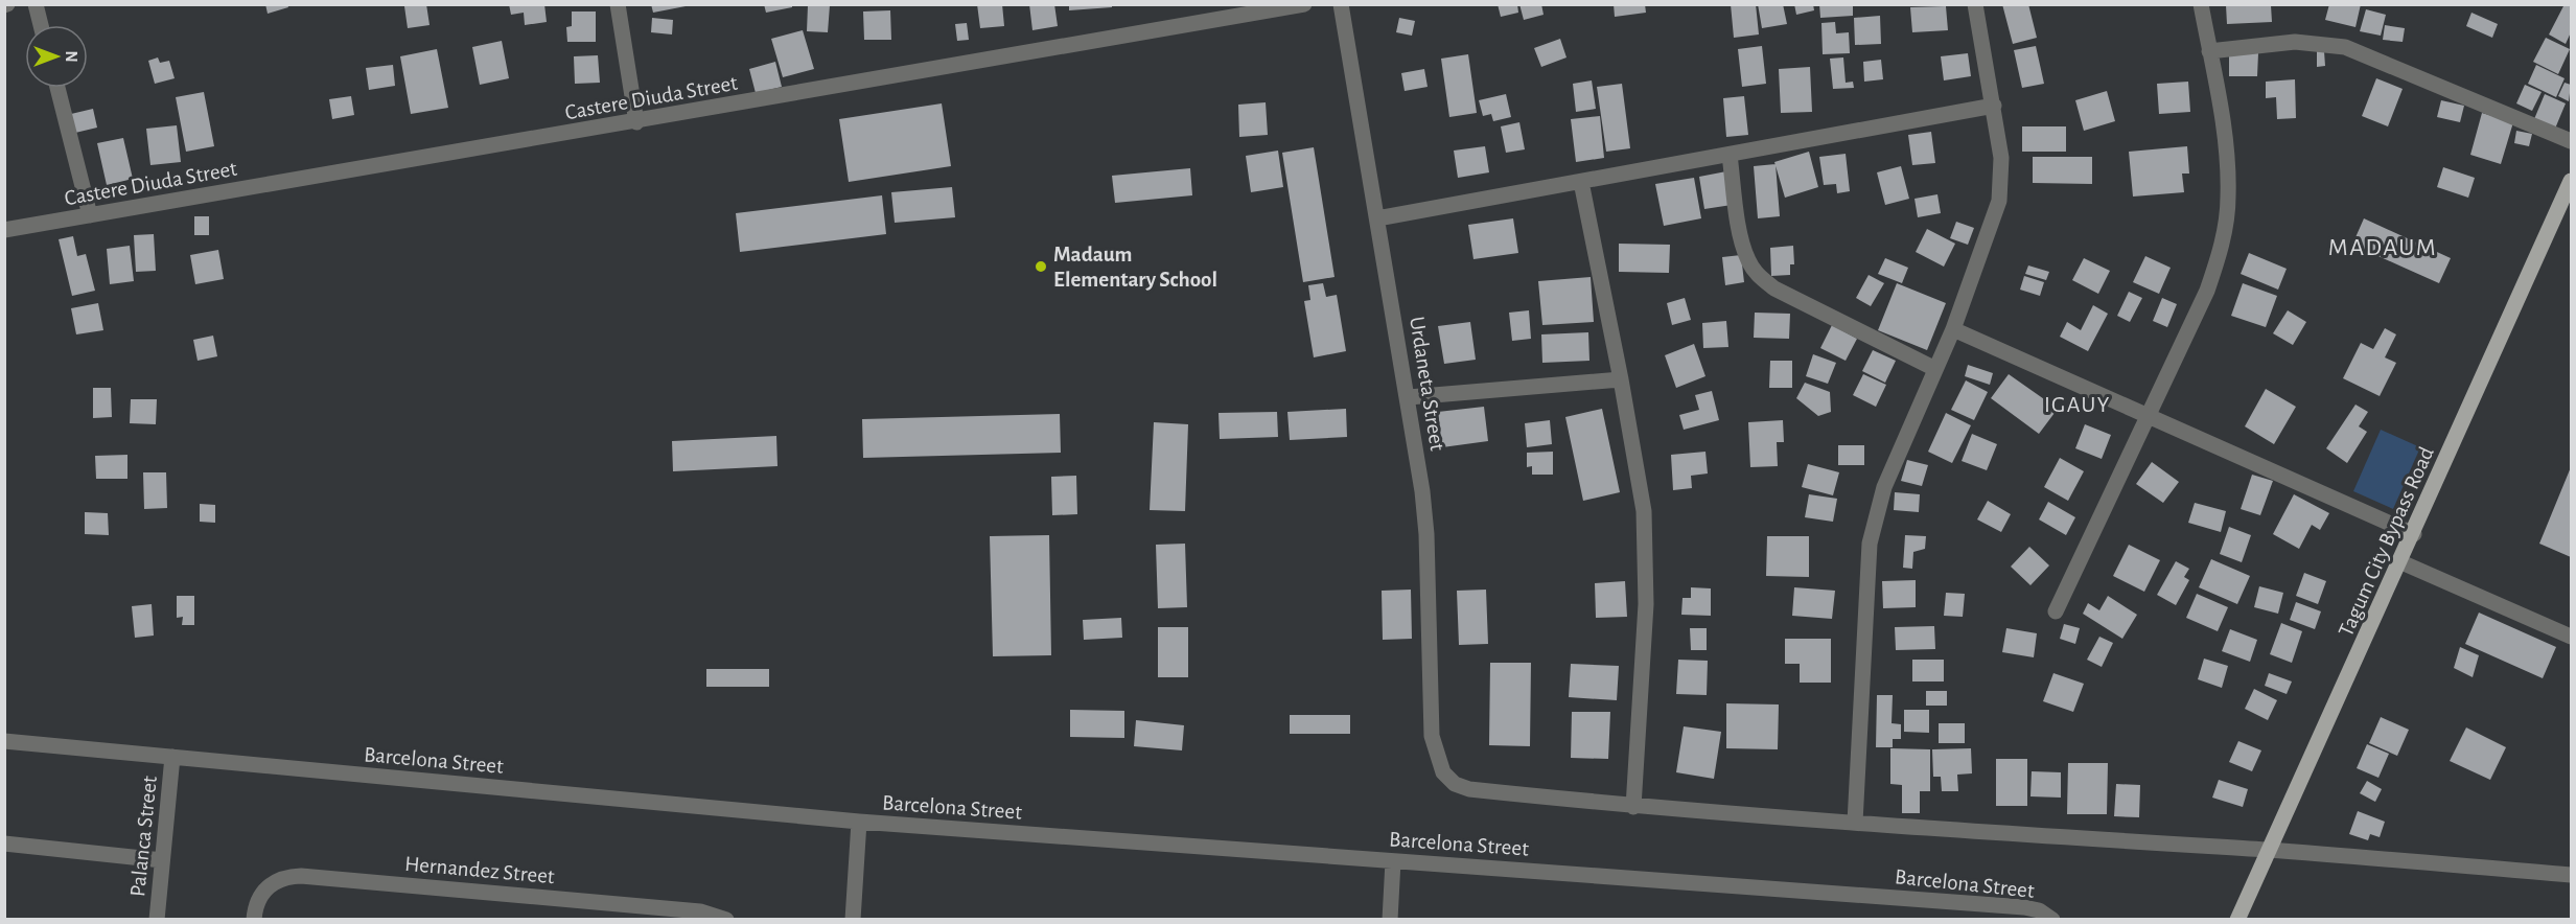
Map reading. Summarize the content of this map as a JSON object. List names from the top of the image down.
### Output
{
  "streets": {
    "main road": ["Tagum City Bypass Road"],
    "street": [
      "Castere Diuda Street",
      "Urdaneta Street",
      "Barcelona Street",
      "Palanca Street",
      "Hernandez Street"
    ]
  },
  "crossings": [
    ["Barcelona Street", "Palanca Street"]
  ],
  "districts": ["MADAUM", "IGAUY"],
  "places": ["Madaum Elementary School"],
  "north": "right"
}
